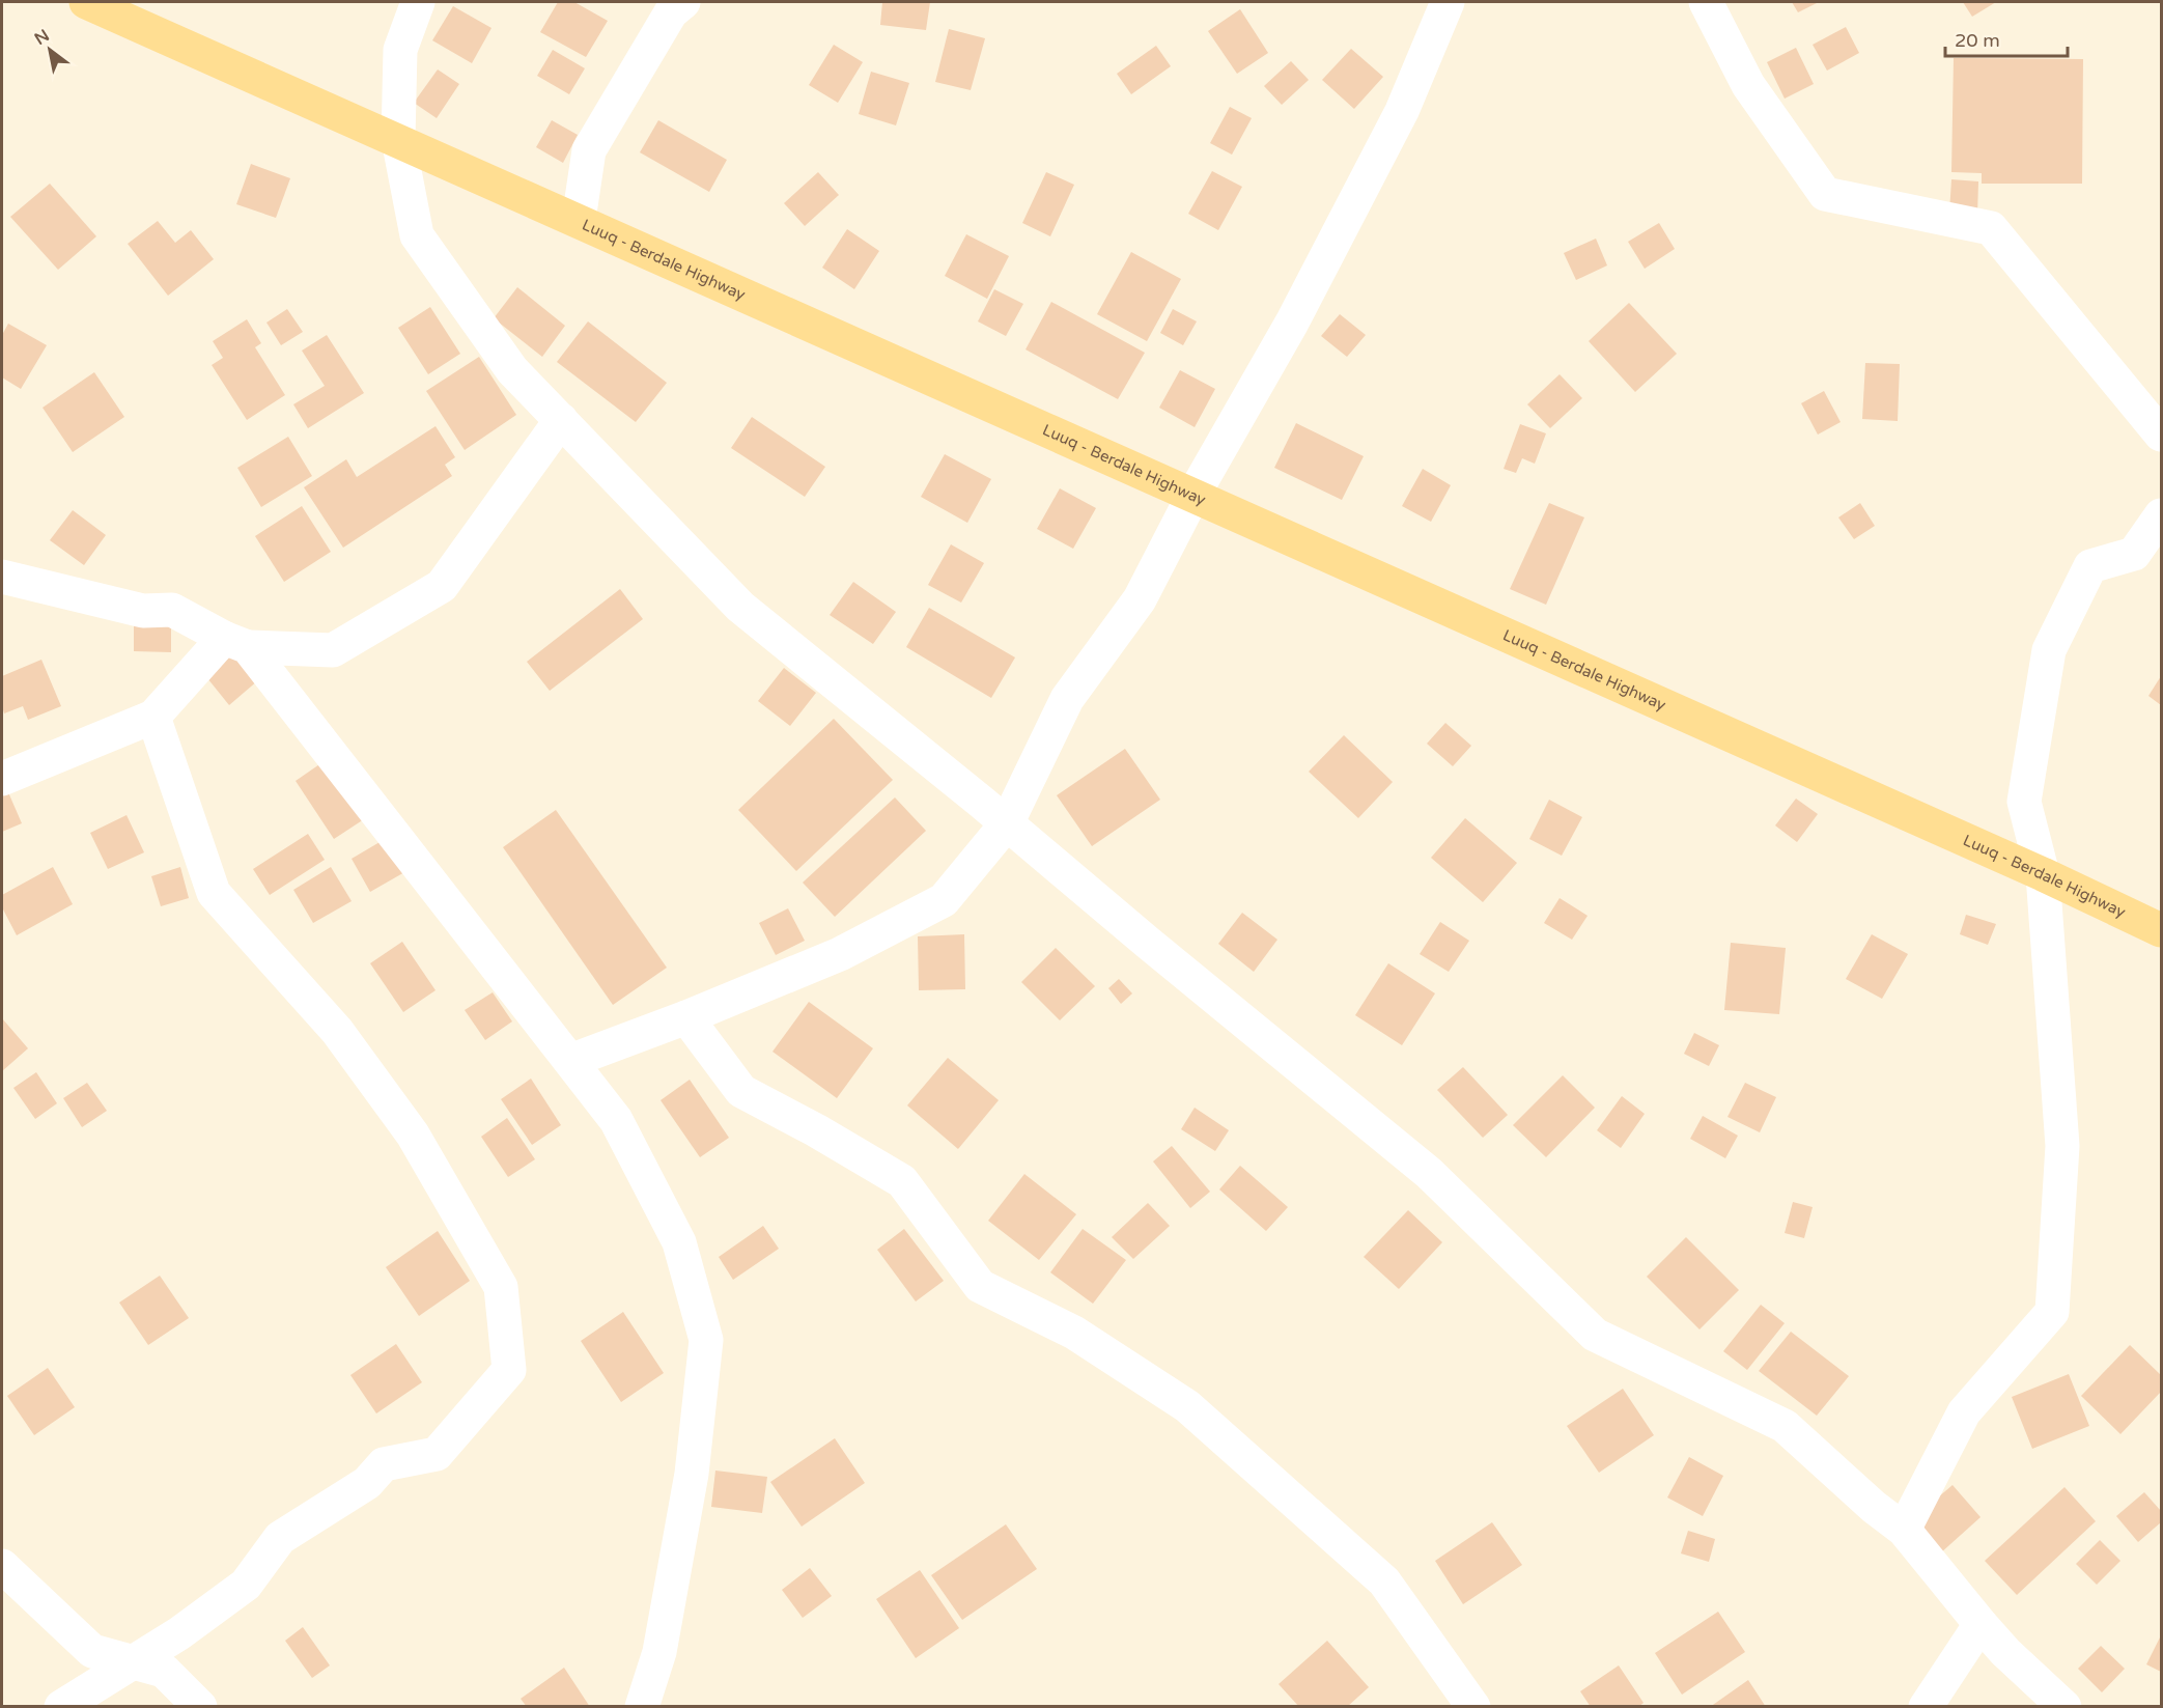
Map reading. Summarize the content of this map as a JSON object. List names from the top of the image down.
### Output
{
  "streets": {
    "main road": ["Luuq - Berdale Highway"]
  },
  "scale_bar": "20 m",
  "north": "top left"
}
